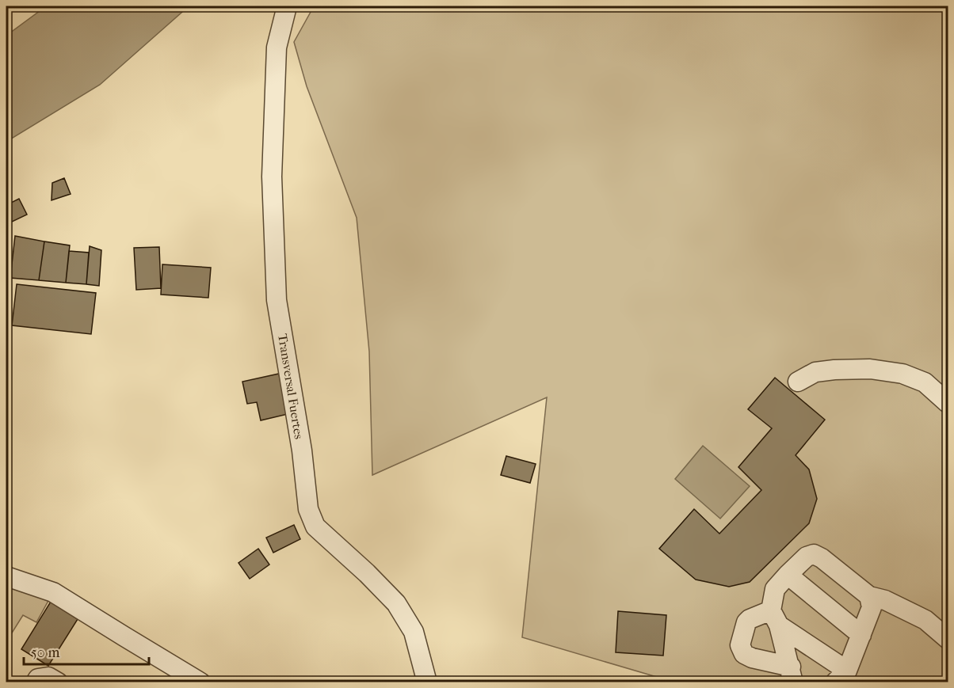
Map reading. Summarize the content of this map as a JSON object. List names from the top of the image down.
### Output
{
  "streets": {
    "street": ["Transversal Fuertes"]
  },
  "scale_bar": "50 m"
}
